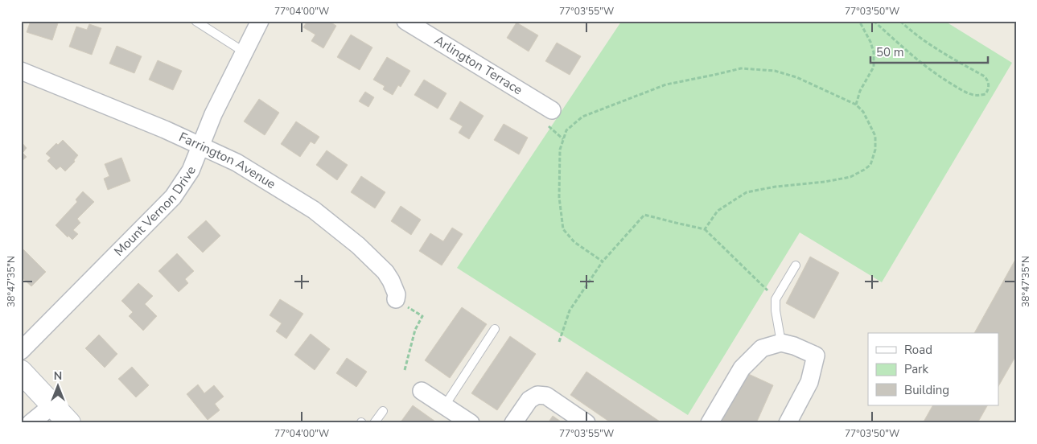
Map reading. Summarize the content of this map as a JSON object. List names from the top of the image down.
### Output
{
  "streets": {
    "street": ["Arlington Terrace", "Farrington Avenue", "Mount Vernon Drive"]
  },
  "crossings": [
    ["Farrington Avenue", "Mount Vernon Drive"]
  ],
  "legend": ["Road", "Park", "Building"],
  "scale_bar": "50 m",
  "north": "top",
  "coordinates": [
    "77°04'00\"W",
    "77°03'55\"W",
    "77°03'50\"W",
    "38°47'35\"N"
  ]
}
